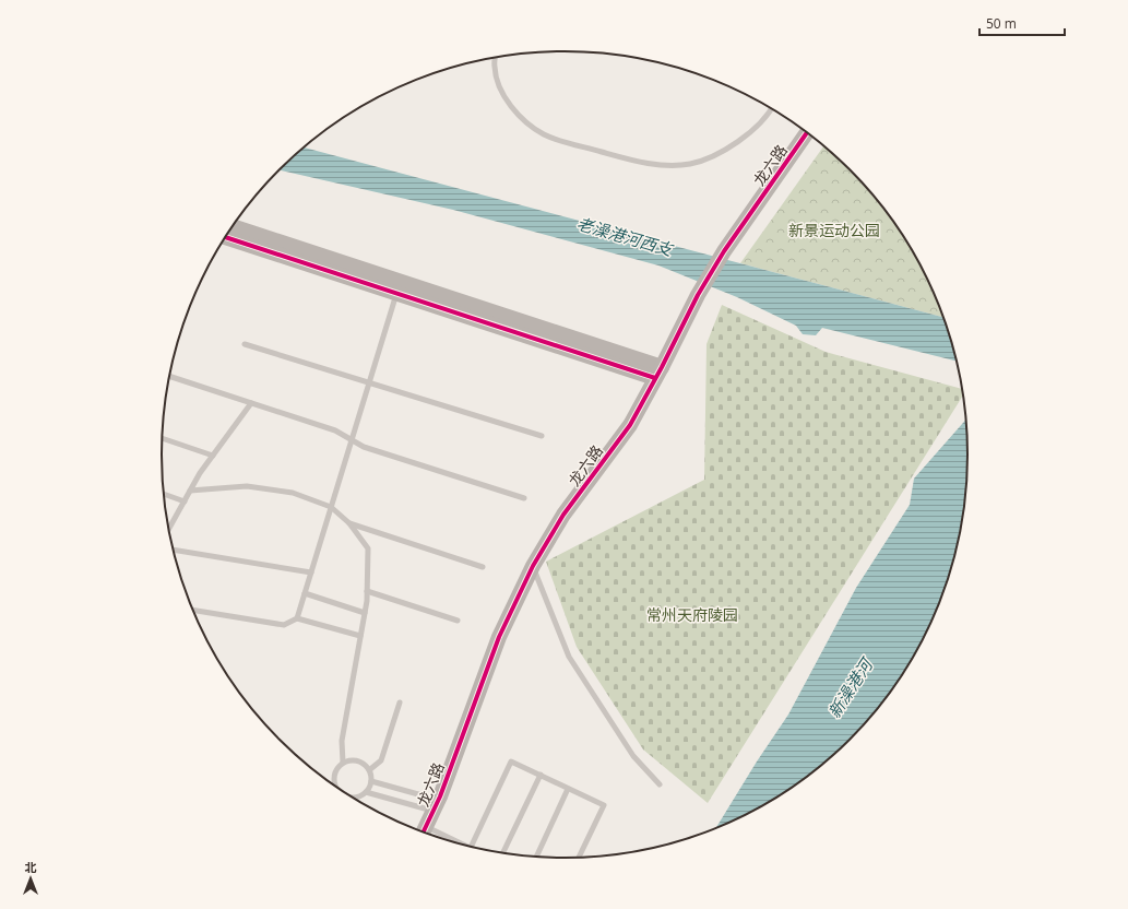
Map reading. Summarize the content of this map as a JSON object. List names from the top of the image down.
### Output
{
  "streets": {
    "street": ["龙六路"]
  },
  "water": ["老澡港河西支", "新澡港河"],
  "parks": ["新景运动公园", "常州天府陵园"],
  "scale_bar": "50 m",
  "north": "top"
}
